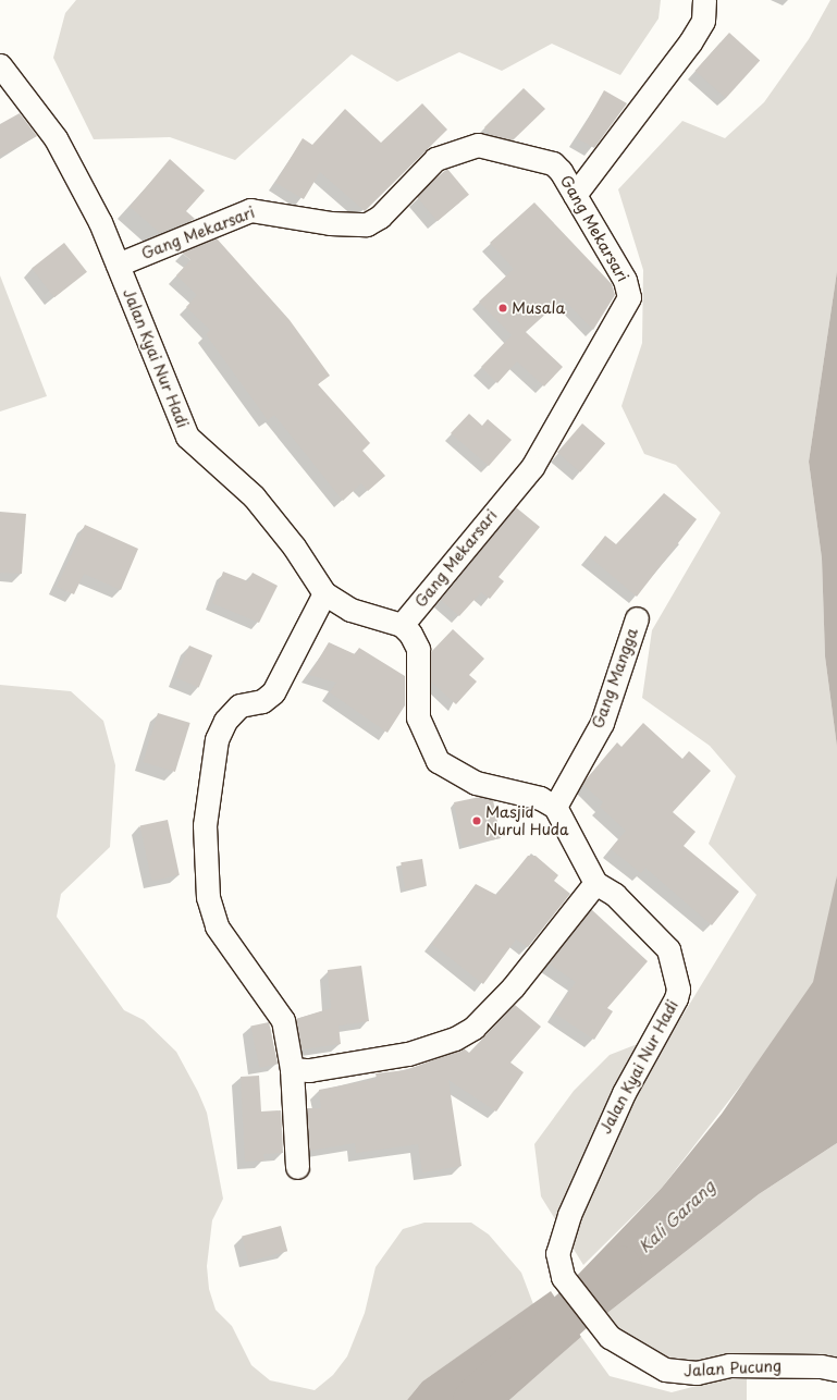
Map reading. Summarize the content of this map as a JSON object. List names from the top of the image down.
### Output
{
  "streets": {
    "street": [
      "Gang Mekarsari",
      "Jalan Kyai Nur Hadi",
      "Gang Mangga",
      "Jalan Pucung"
    ]
  },
  "crossings": [
    ["Gang Mekarsari", "Jalan Kyai Nur Hadi"],
    ["Jalan Kyai Nur Hadi", "Jalan Pucung"]
  ],
  "water": ["Kali Garang"],
  "places": ["Musala", "Masjid Nurul Huda"]
}
